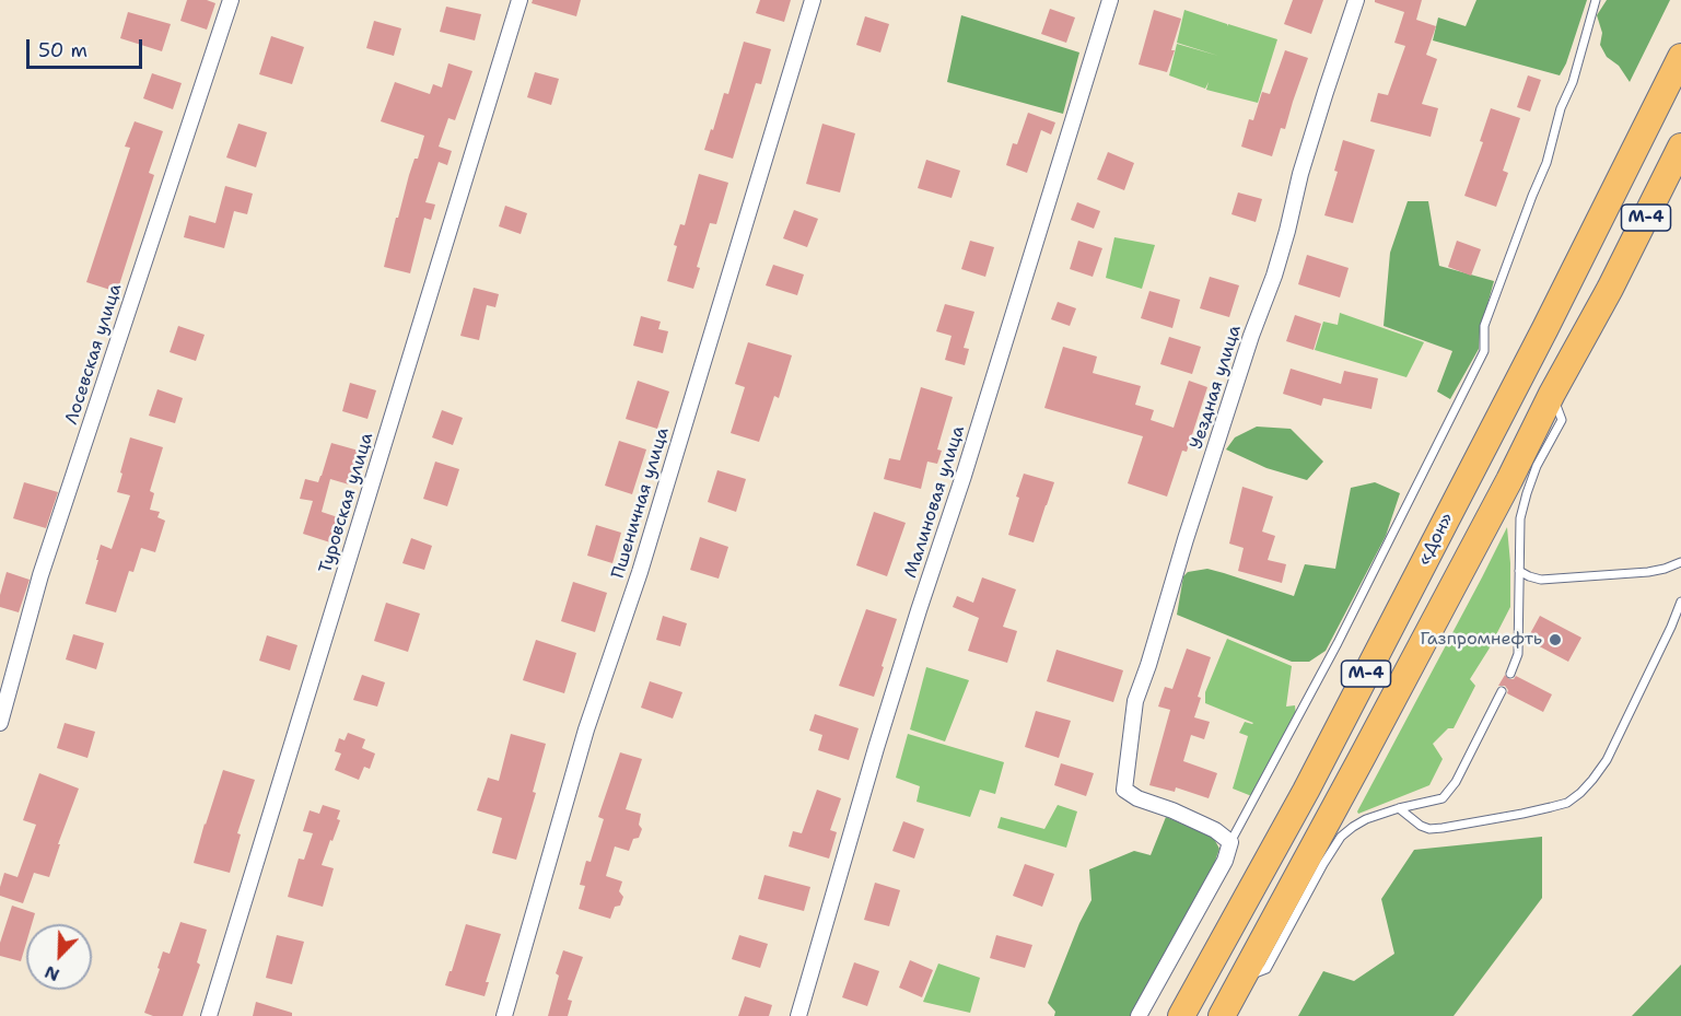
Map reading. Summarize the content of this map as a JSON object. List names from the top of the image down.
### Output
{
  "streets": {
    "highway": ["М-4", "«Дон»"],
    "street": [
      "Лосевская улица",
      "Уездная улица",
      "Малиновая улица",
      "Туровская улица",
      "Пшеничная улица"
    ]
  },
  "places": ["Газпромнефть"],
  "scale_bar": "50 m",
  "north": "bottom left"
}
